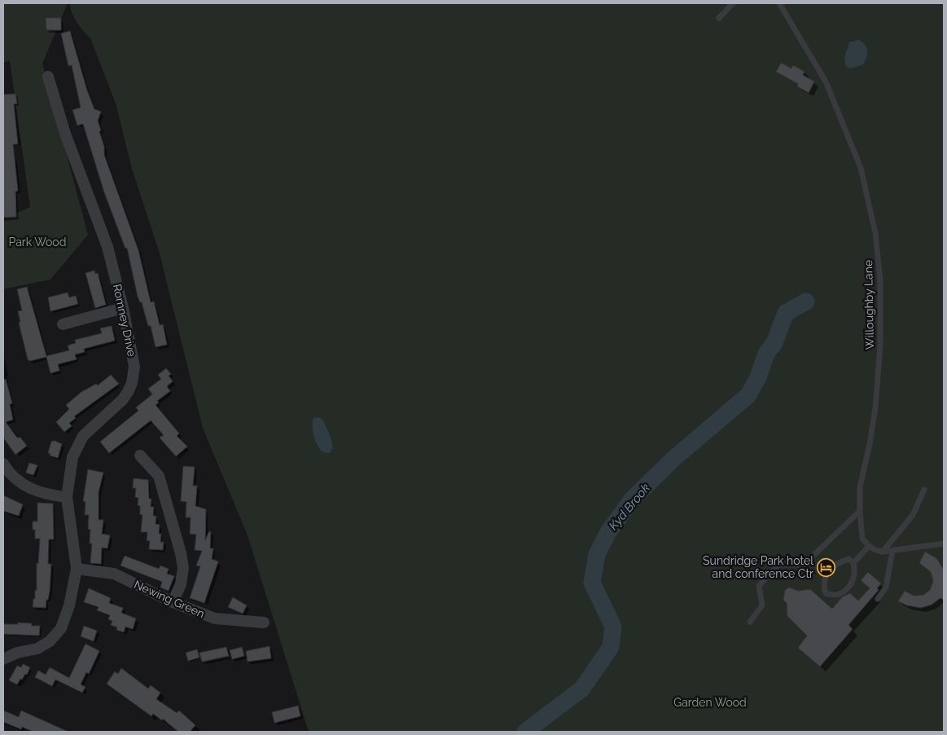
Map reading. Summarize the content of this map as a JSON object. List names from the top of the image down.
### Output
{
  "streets": {
    "street": ["Romney Drive", "Newing Green"],
    "lane": ["Willoughby Lane"]
  },
  "crossings": [
    ["Romney Drive", "Newing Green"]
  ],
  "water": ["Kyd Brook"],
  "parks": ["Park Wood", "Garden Wood"],
  "places": {
    "hotel": ["Sundridge Park hotel and conference Ctr"]
  }
}
